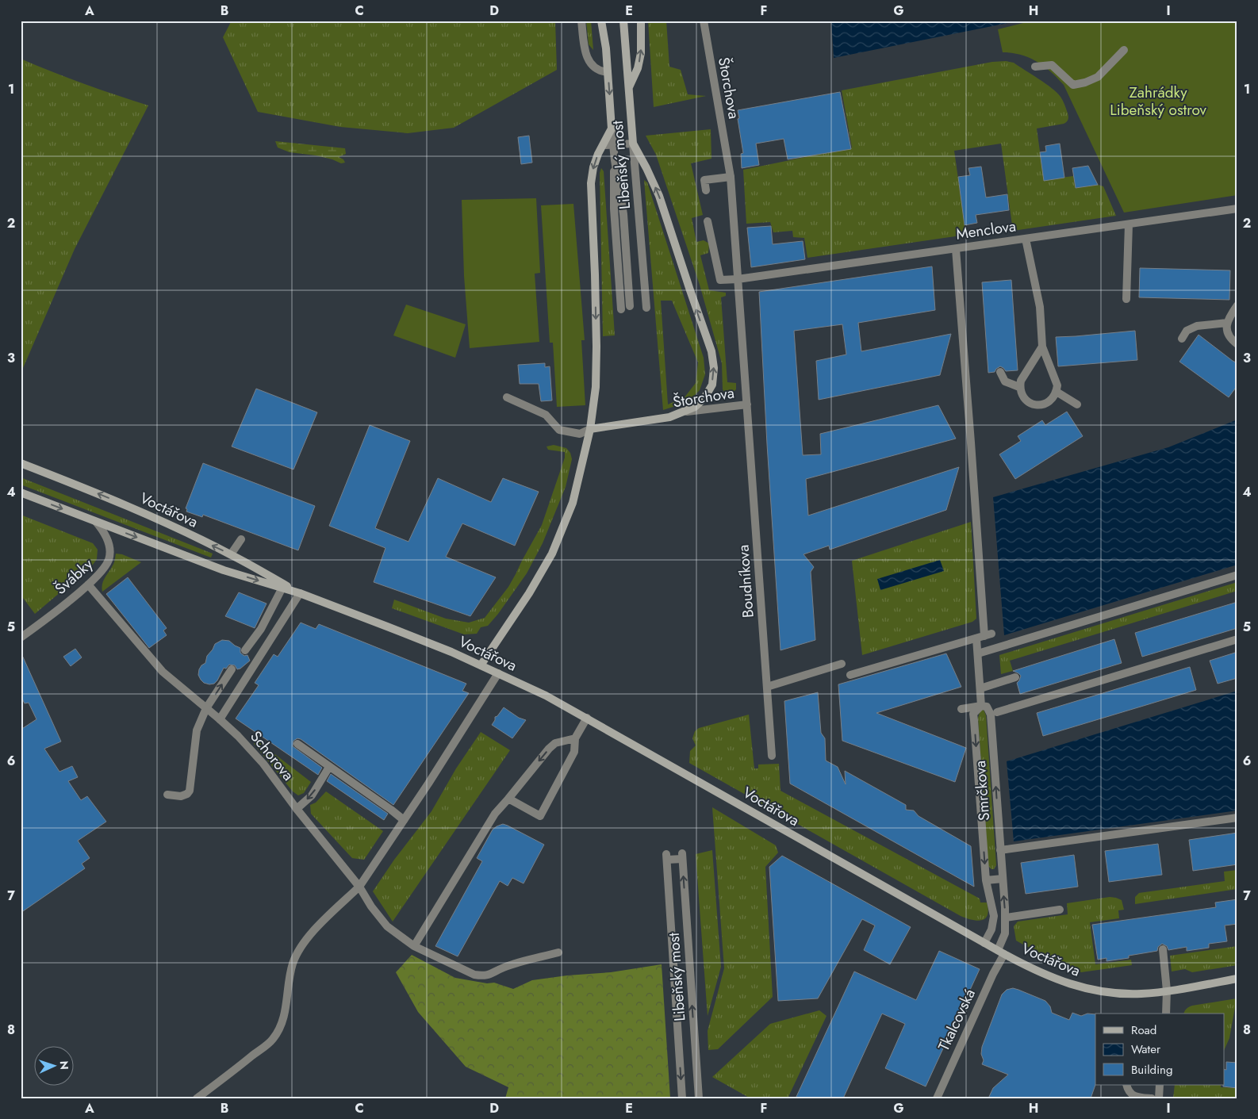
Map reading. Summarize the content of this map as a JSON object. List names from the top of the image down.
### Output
{
  "streets": {
    "main road": ["Štorchova", "Libeňský most", "Voctářova"],
    "street": [
      "Menclova",
      "Švábky",
      "Boudníkova",
      "Schorova",
      "Smrčkova",
      "Tkalcovská"
    ]
  },
  "crossings": [
    ["Štorchova", "Menclova"],
    ["Štorchova", "Boudníkova"],
    ["Menclova", "Smrčkova"],
    ["Voctářova", "Švábky"],
    ["Voctářova", "Smrčkova"],
    ["Voctářova", "Tkalcovská"],
    ["Švábky", "Schorova"],
    ["Smrčkova", "Tkalcovská"]
  ],
  "parks": ["Zahrádky Libeňský ostrov"],
  "legend": ["Road", "Water", "Building"],
  "north": "right",
  "grid": {
    "columns": [
      "A",
      "B",
      "C",
      "D",
      "E",
      "F",
      "G",
      "H",
      "I"
    ],
    "rows": [
      "1",
      "2",
      "3",
      "4",
      "5",
      "6",
      "7",
      "8"
    ]
  }
}
